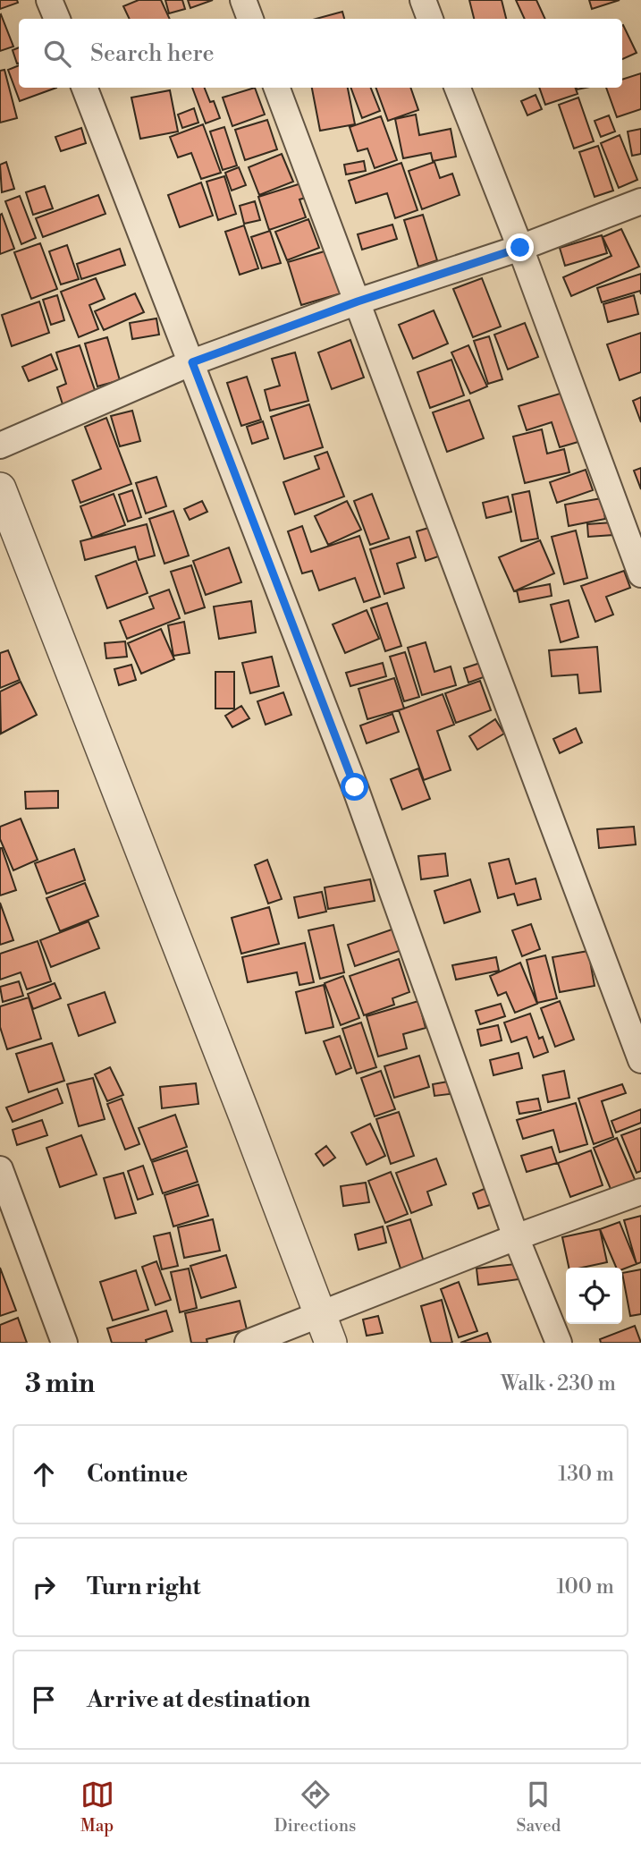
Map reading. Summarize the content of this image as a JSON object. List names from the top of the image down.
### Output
{
  "page": {
    "search": "Search here",
    "heading": ["3 min", "Walk · 230 m"],
    "list": [
      ["Continue", "130 m"],
      ["Turn right", "100 m"],
      "Arrive at destination"
    ],
    "nav": ["Map", "Directions", "Saved"]
  }
}
